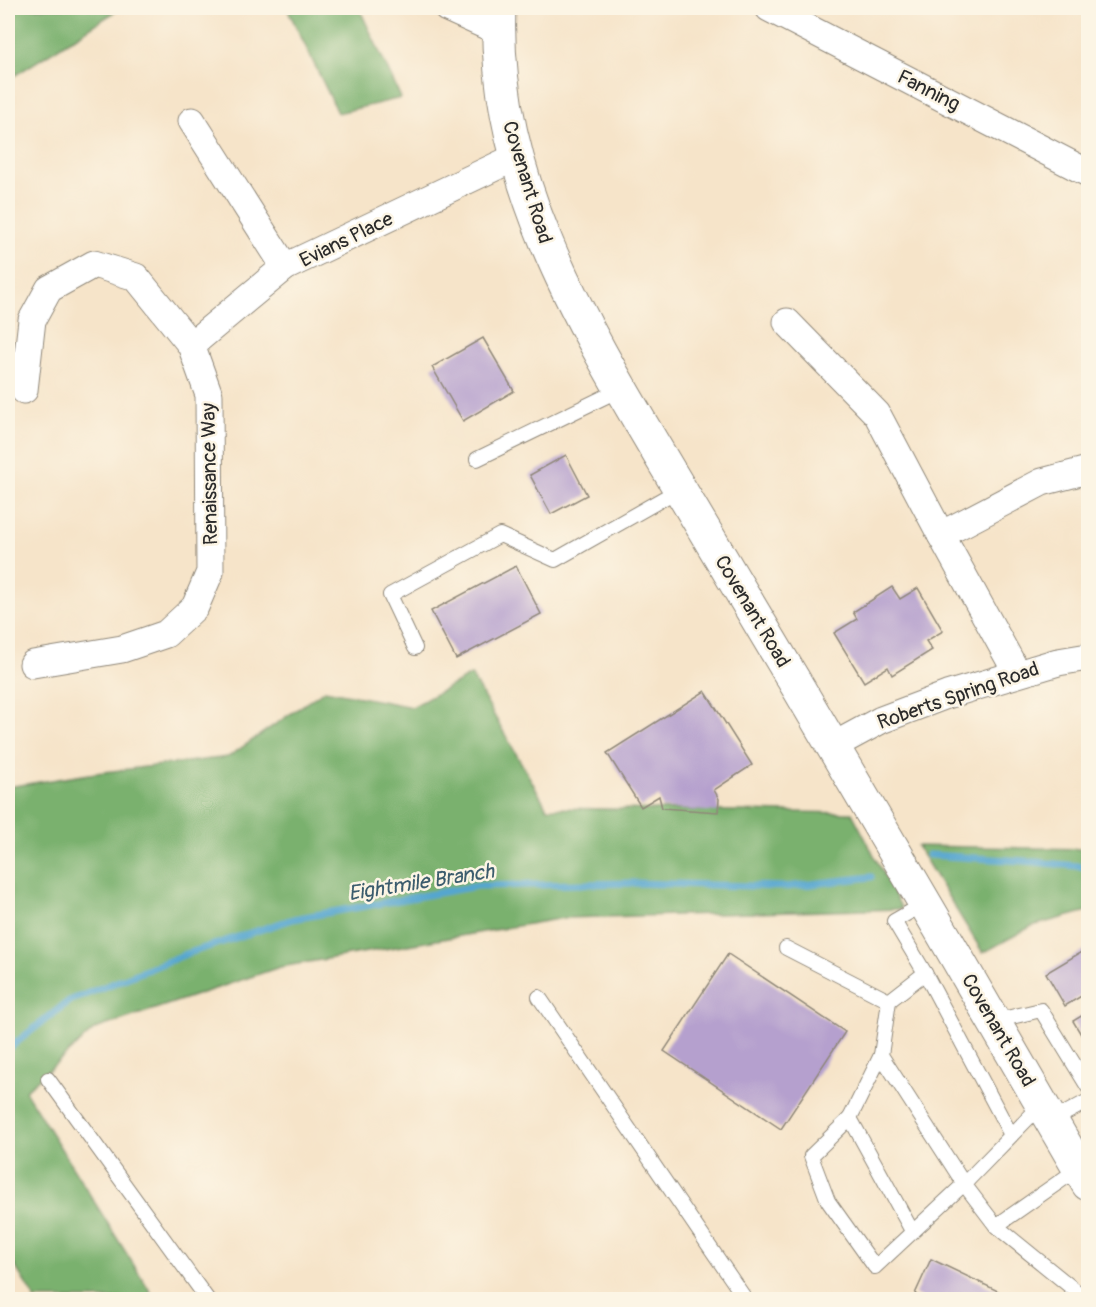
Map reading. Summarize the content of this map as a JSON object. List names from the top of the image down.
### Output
{
  "streets": {
    "street": [
      "Fanning",
      "Covenant Road",
      "Evians Place",
      "Renaissance Way",
      "Roberts Spring Road"
    ]
  },
  "crossings": [
    ["Covenant Road", "Evians Place"],
    ["Covenant Road", "Roberts Spring Road"],
    ["Evians Place", "Renaissance Way"]
  ],
  "water": ["Eightmile Branch"]
}
